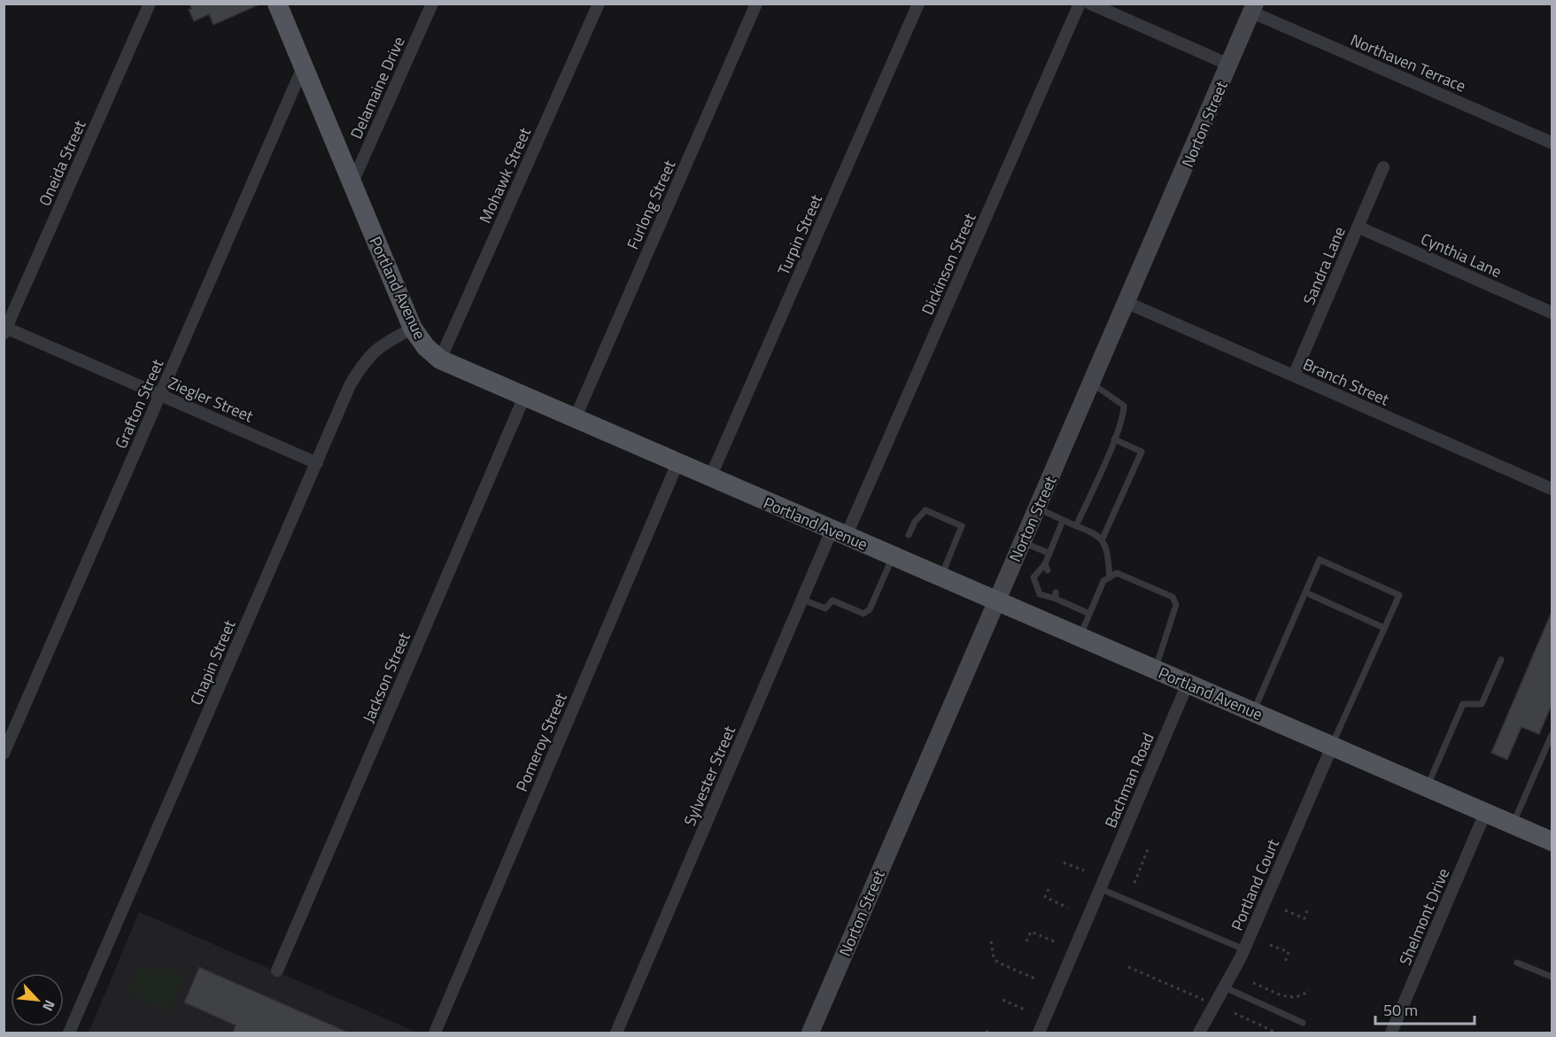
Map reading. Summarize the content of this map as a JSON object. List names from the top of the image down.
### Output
{
  "streets": {
    "main road": ["Norton Street", "Portland Avenue"],
    "street": [
      "Northaven Terrace",
      "Delamaine Drive",
      "Oneida Street",
      "Mohawk Street",
      "Furlong Street",
      "Turpin Street",
      "Cynthia Lane",
      "Dickinson Street",
      "Sandra Lane",
      "Branch Street",
      "Ziegler Street",
      "Grafton Street",
      "Chapin Street",
      "Jackson Street",
      "Pomeroy Street",
      "Sylvester Street",
      "Bachman Road",
      "Portland Court",
      "Shelmont Drive"
    ]
  },
  "crossings": [
    ["Northaven Terrace", "Norton Street"],
    ["Delamaine Drive", "Portland Avenue"],
    ["Norton Street", "Portland Avenue"],
    ["Norton Street", "Branch Street"],
    ["Oneida Street", "Ziegler Street"],
    ["Mohawk Street", "Portland Avenue"],
    ["Furlong Street", "Portland Avenue"],
    ["Turpin Street", "Portland Avenue"],
    ["Cynthia Lane", "Sandra Lane"],
    ["Dickinson Street", "Portland Avenue"],
    ["Dickinson Street", "Sylvester Street"],
    ["Sandra Lane", "Branch Street"],
    ["Portland Avenue", "Grafton Street"],
    ["Portland Avenue", "Chapin Street"],
    ["Portland Avenue", "Jackson Street"],
    ["Portland Avenue", "Pomeroy Street"],
    ["Portland Avenue", "Sylvester Street"],
    ["Portland Avenue", "Bachman Road"],
    ["Portland Avenue", "Portland Court"],
    ["Portland Avenue", "Shelmont Drive"],
    ["Ziegler Street", "Grafton Street"],
    ["Ziegler Street", "Chapin Street"]
  ],
  "scale_bar": "50 m",
  "north": "bottom right"
}
